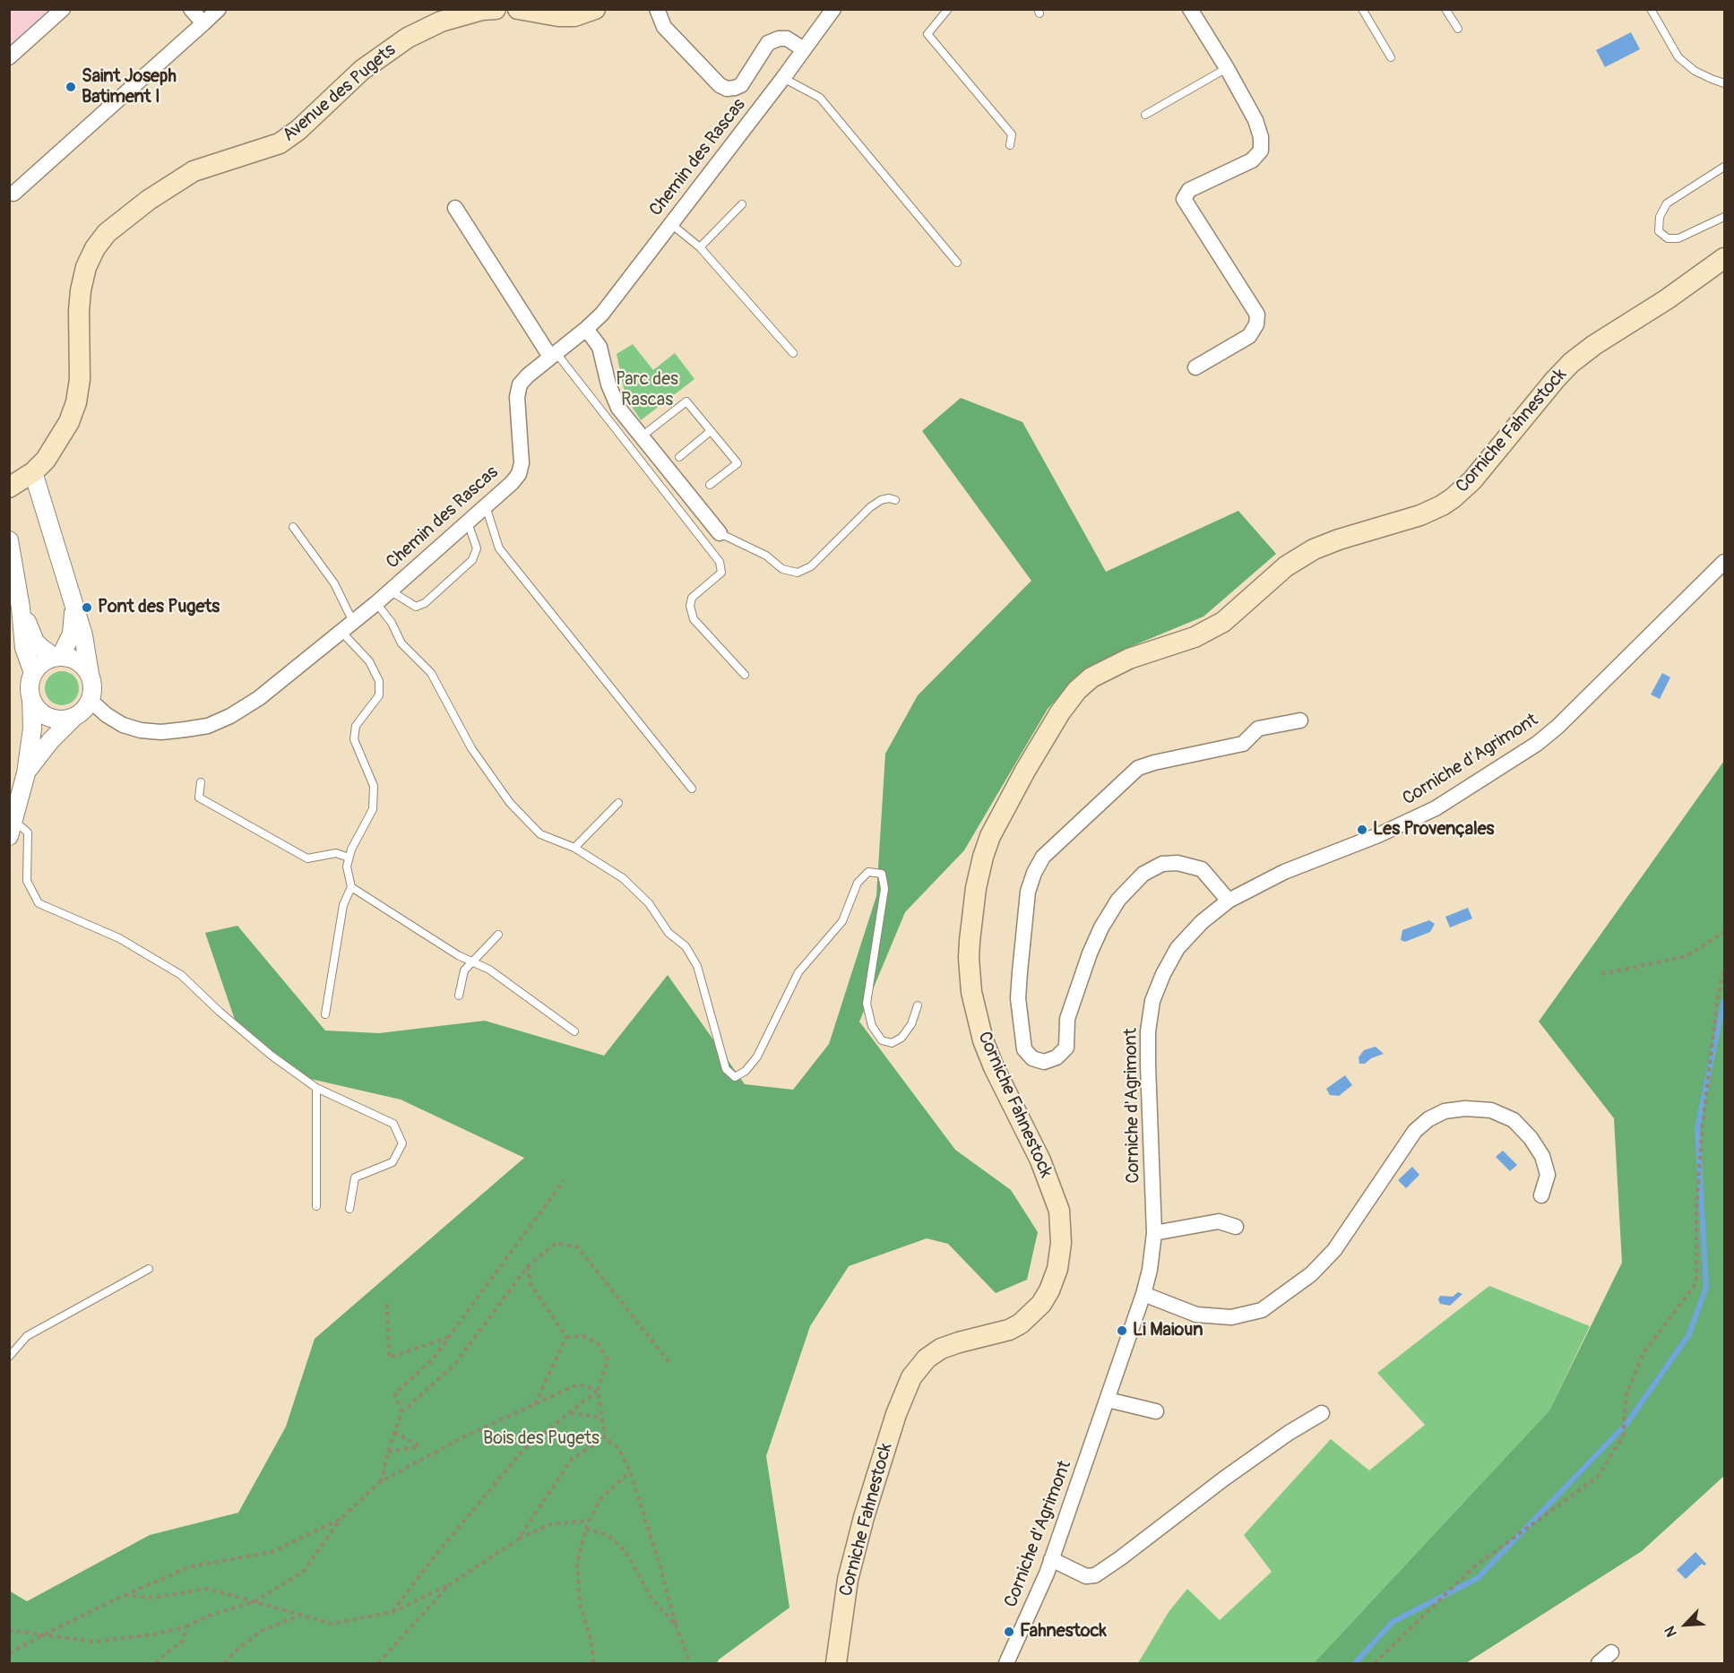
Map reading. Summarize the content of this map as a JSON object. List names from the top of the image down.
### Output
{
  "streets": {
    "main road": ["Avenue des Pugets", "Corniche Fahnestock"],
    "street": ["Chemin des Rascas", "Corniche d'Agrimont"]
  },
  "parks": ["Parc des Rascas", "Bois des Pugets"],
  "places": [
    "Saint Joseph Batiment I",
    "Pont des Pugets",
    "Les Provençales",
    "Li Maioun",
    "Fahnestock"
  ],
  "north": "bottom left"
}
